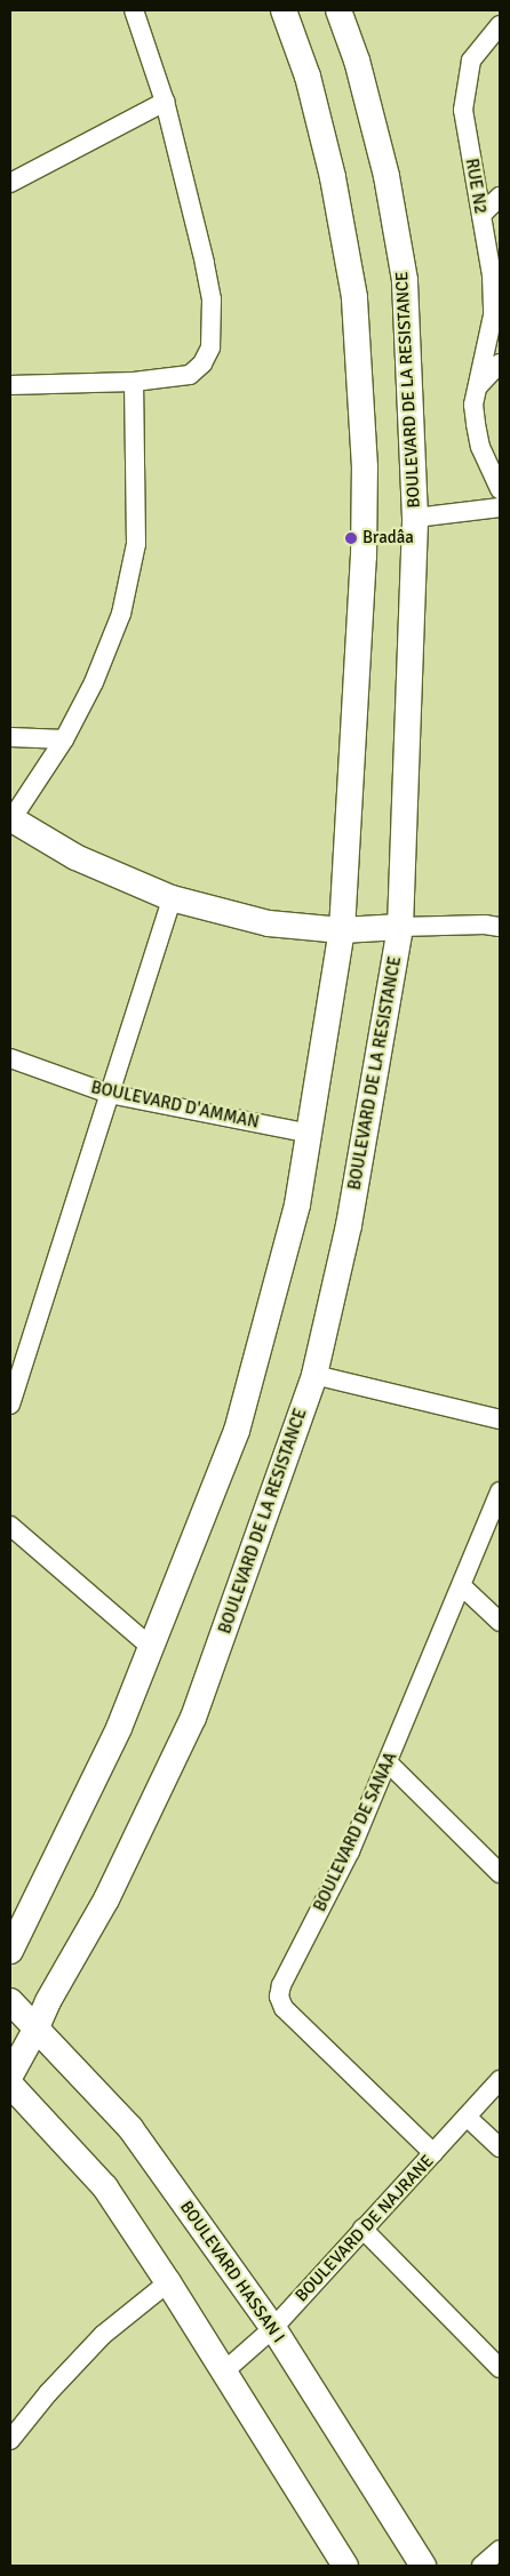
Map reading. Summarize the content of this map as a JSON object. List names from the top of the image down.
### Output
{
  "streets": {
    "main road": ["BOULEVARD DE LA RESISTANCE", "BOULEVARD HASSAN I"],
    "street": [
      "RUE N2",
      "BOULEVARD D'AMMAN",
      "BOULEVARD DE SANAA",
      "BOULEVARD DE NAJRANE"
    ]
  },
  "crossings": [
    ["BOULEVARD DE LA RESISTANCE", "BOULEVARD HASSAN I"],
    ["BOULEVARD DE SANAA", "BOULEVARD DE NAJRANE"],
    ["BOULEVARD DE NAJRANE", "BOULEVARD HASSAN I"]
  ],
  "places": ["Bradâa"]
}
